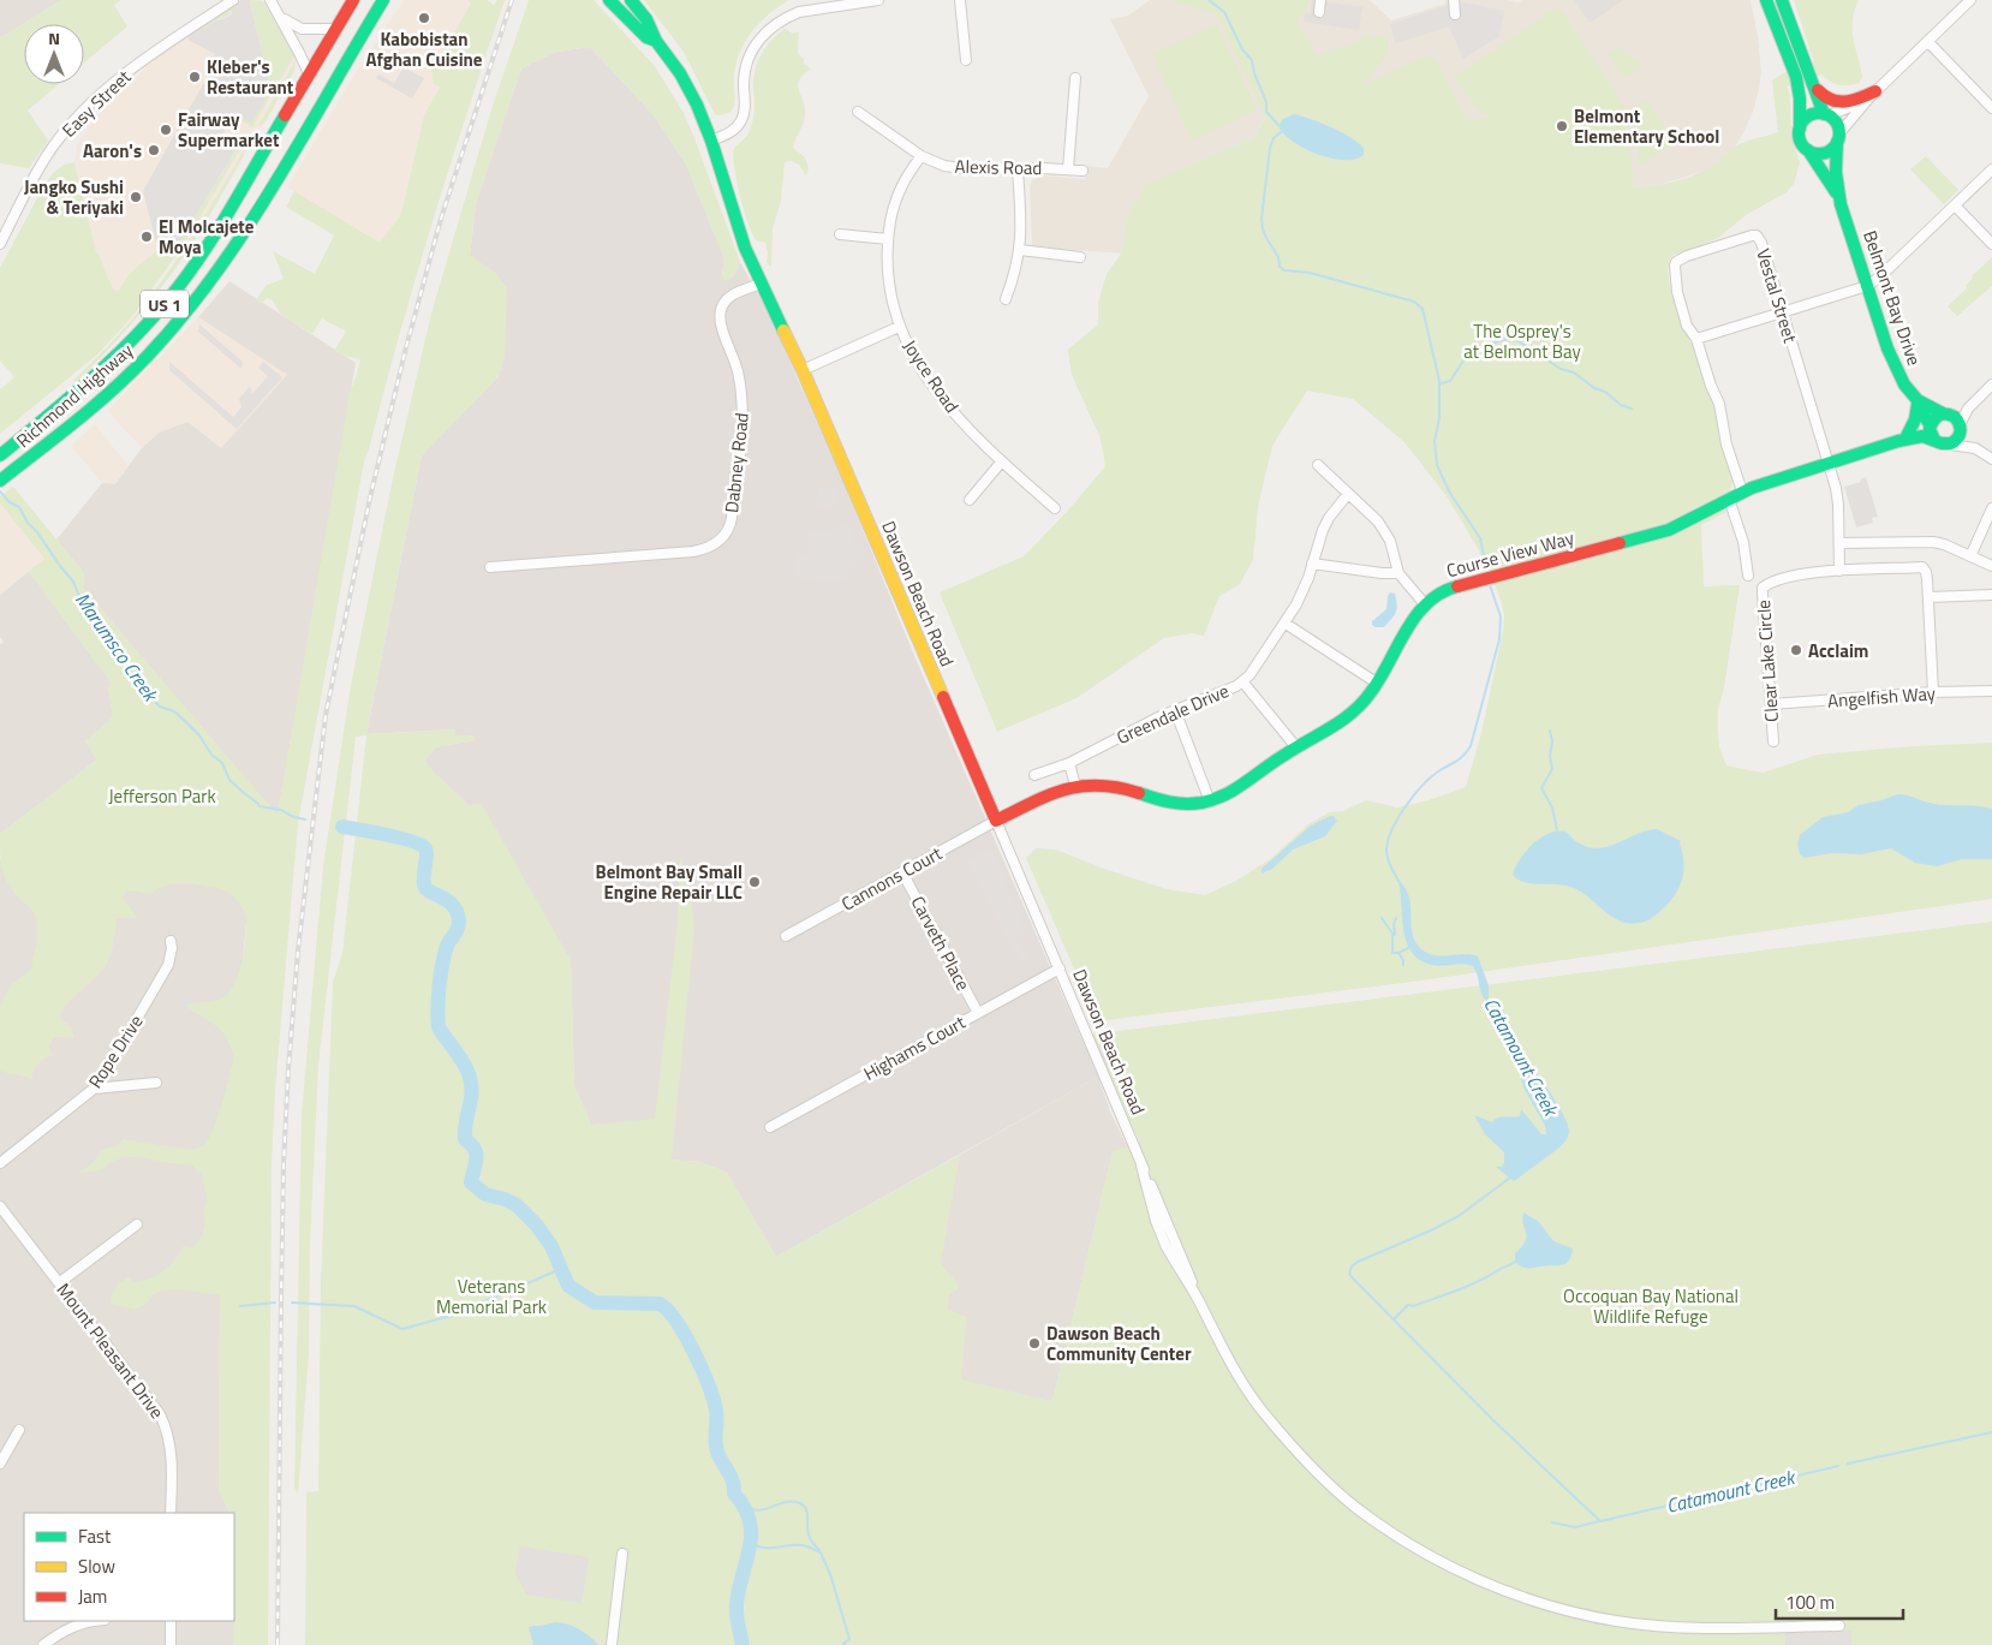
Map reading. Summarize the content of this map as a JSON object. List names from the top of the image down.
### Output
{
  "streets": {
    "street": [
      "Easy Street",
      "Alexis Road",
      "Vestal Street",
      "Belmont Bay Drive",
      "US 1",
      "Joyce Road",
      "Richmond Highway",
      "Dabney Road",
      "Course View Way",
      "Dawson Beach Road",
      "Clear Lake Circle",
      "Angelfish Way",
      "Greendale Drive",
      "Cannons Court",
      "Carveth Place",
      "Highams Court",
      "Rope Drive",
      "Mount Pleasant Drive"
    ]
  },
  "crossings": [
    ["Alexis Road", "Joyce Road"],
    ["Vestal Street", "Course View Way"],
    ["Belmont Bay Drive", "Course View Way"],
    ["Dabney Road", "Dawson Beach Road"],
    ["Course View Way", "Dawson Beach Road"],
    ["Course View Way", "Cannons Court"],
    ["Dawson Beach Road", "Cannons Court"],
    ["Dawson Beach Road", "Highams Court"],
    ["Clear Lake Circle", "Angelfish Way"],
    ["Cannons Court", "Carveth Place"],
    ["Carveth Place", "Highams Court"]
  ],
  "water": ["Marumsco Creek", "Catamount Creek"],
  "parks": [
    "The Osprey's at Belmont Bay",
    "Jefferson Park",
    "Veterans Memorial Park",
    "Occoquan Bay National Wildlife Refuge"
  ],
  "places": [
    "Kabobistan Afghan Cuisine",
    "Kleber's Restaurant",
    "Belmont Elementary School",
    "Fairway Supermarket",
    "Aaron's",
    "Jangko Sushi & Teriyaki",
    "El Molcajete Moya",
    "Acclaim",
    "Belmont Bay Small Engine Repair LLC",
    "Dawson Beach Community Center"
  ],
  "legend": ["Fast", "Slow", "Jam"],
  "scale_bar": "100 m",
  "north": "top"
}
